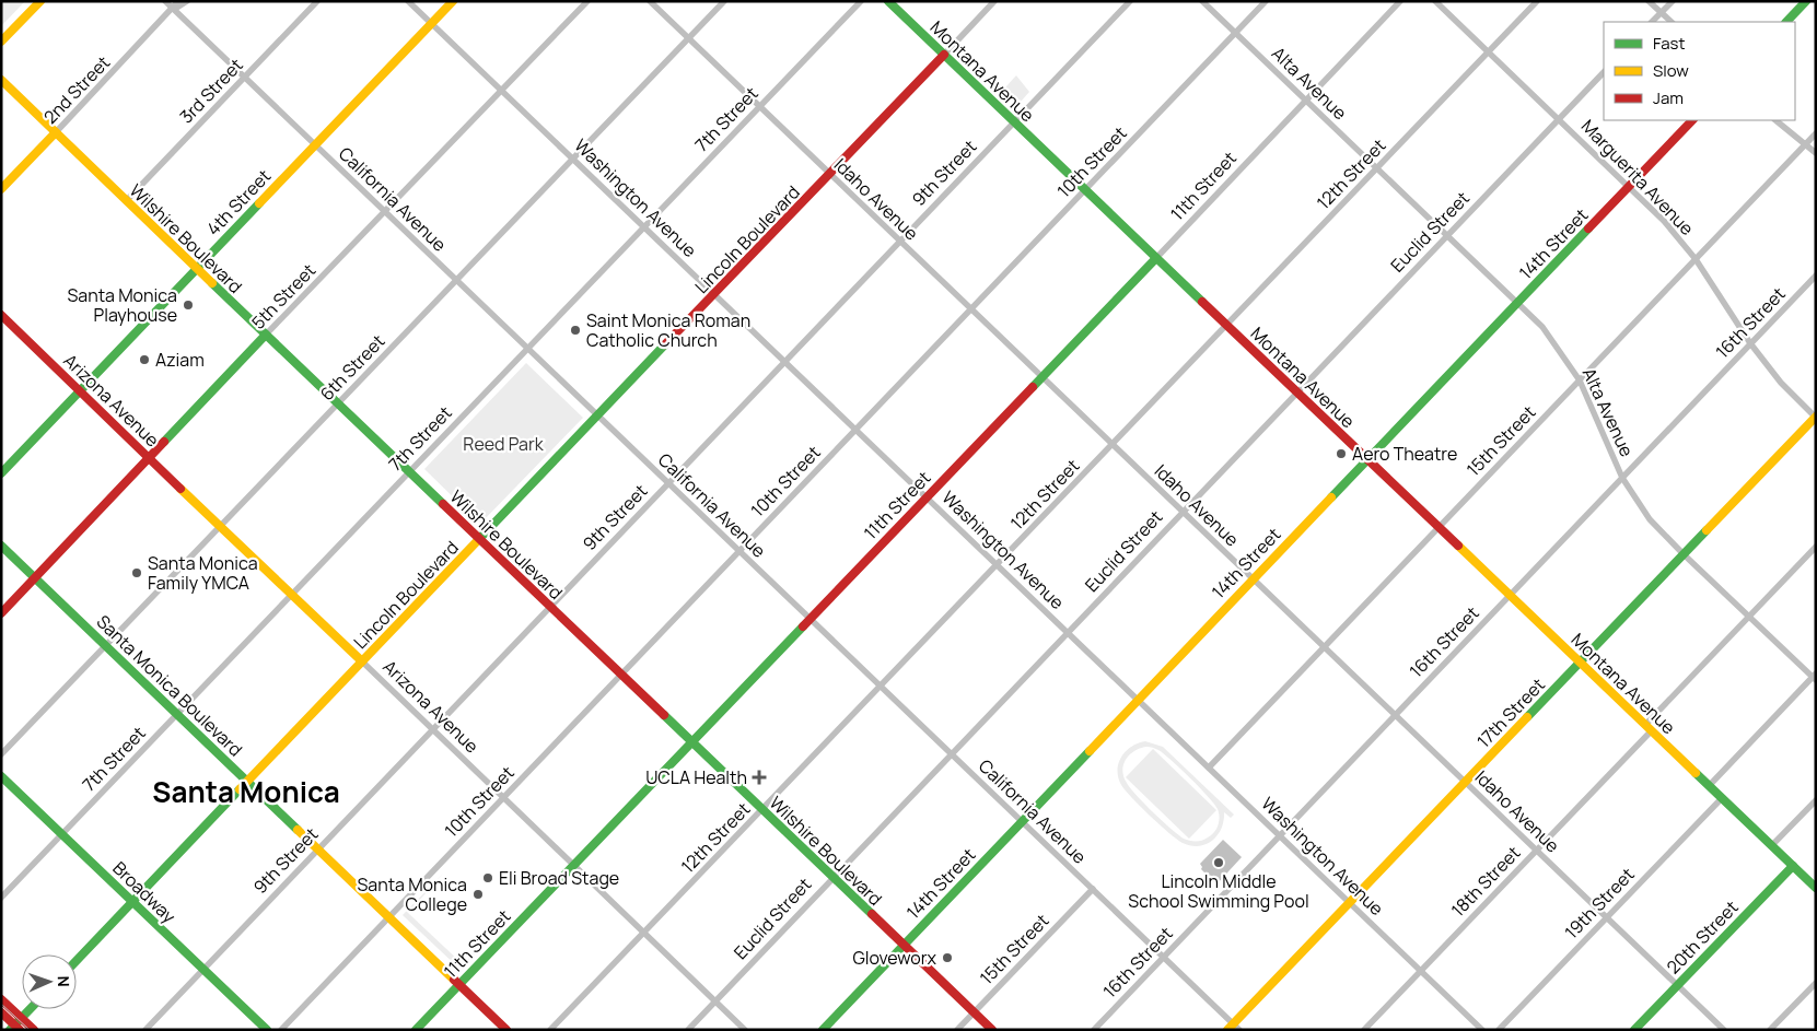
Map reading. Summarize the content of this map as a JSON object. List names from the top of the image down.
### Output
{
  "streets": {
    "street": [
      "Montana Avenue",
      "Alta Avenue",
      "2nd Street",
      "3rd Street",
      "7th Street",
      "10th Street",
      "9th Street",
      "12th Street",
      "Marguerita Avenue",
      "11th Street",
      "Washington Avenue",
      "California Avenue",
      "Idaho Avenue",
      "4th Street",
      "Euclid Street",
      "Wilshire Boulevard",
      "Lincoln Boulevard",
      "14th Street",
      "5th Street",
      "16th Street",
      "6th Street",
      "Arizona Avenue",
      "15th Street",
      "Santa Monica Boulevard",
      "17th Street",
      "18th Street",
      "Broadway",
      "19th Street",
      "20th Street"
    ]
  },
  "crossings": [
    ["Montana Avenue", "10th Street"],
    ["Montana Avenue", "9th Street"],
    ["Montana Avenue", "12th Street"],
    ["Montana Avenue", "11th Street"],
    ["Montana Avenue", "Euclid Street"],
    ["Montana Avenue", "Lincoln Boulevard"],
    ["Montana Avenue", "14th Street"],
    ["Montana Avenue", "16th Street"],
    ["Montana Avenue", "15th Street"],
    ["Montana Avenue", "17th Street"],
    ["Montana Avenue", "18th Street"],
    ["Montana Avenue", "19th Street"],
    ["Montana Avenue", "20th Street"],
    ["Alta Avenue", "10th Street"],
    ["Alta Avenue", "12th Street"],
    ["Alta Avenue", "11th Street"],
    ["Alta Avenue", "Euclid Street"],
    ["Alta Avenue", "14th Street"],
    ["Alta Avenue", "16th Street"],
    ["Alta Avenue", "15th Street"],
    ["Alta Avenue", "17th Street"],
    ["Alta Avenue", "18th Street"],
    ["2nd Street", "California Avenue"],
    ["2nd Street", "Wilshire Boulevard"],
    ["3rd Street", "California Avenue"],
    ["3rd Street", "Wilshire Boulevard"],
    ["7th Street", "Washington Avenue"],
    ["7th Street", "California Avenue"],
    ["7th Street", "Idaho Avenue"],
    ["7th Street", "Wilshire Boulevard"],
    ["7th Street", "Arizona Avenue"],
    ["7th Street", "Santa Monica Boulevard"],
    ["7th Street", "Broadway"],
    ["10th Street", "Washington Avenue"],
    ["10th Street", "California Avenue"],
    ["10th Street", "Idaho Avenue"],
    ["10th Street", "Wilshire Boulevard"],
    ["10th Street", "Arizona Avenue"],
    ["10th Street", "Santa Monica Boulevard"],
    ["9th Street", "Washington Avenue"],
    ["9th Street", "California Avenue"],
    ["9th Street", "Idaho Avenue"],
    ["9th Street", "Wilshire Boulevard"],
    ["9th Street", "Arizona Avenue"],
    ["9th Street", "Santa Monica Boulevard"],
    ["9th Street", "Broadway"],
    ["12th Street", "Marguerita Avenue"],
    ["12th Street", "Washington Avenue"],
    ["12th Street", "California Avenue"],
    ["12th Street", "Idaho Avenue"],
    ["12th Street", "Wilshire Boulevard"],
    ["12th Street", "Arizona Avenue"],
    ["Marguerita Avenue", "Euclid Street"],
    ["Marguerita Avenue", "14th Street"],
    ["Marguerita Avenue", "16th Street"],
    ["Marguerita Avenue", "15th Street"],
    ["Marguerita Avenue", "17th Street"],
    ["11th Street", "Washington Avenue"],
    ["11th Street", "California Avenue"],
    ["11th Street", "Idaho Avenue"],
    ["11th Street", "Wilshire Boulevard"],
    ["11th Street", "Arizona Avenue"],
    ["11th Street", "Santa Monica Boulevard"],
    ["Washington Avenue", "4th Street"],
    ["Washington Avenue", "Euclid Street"],
    ["Washington Avenue", "Lincoln Boulevard"],
    ["Washington Avenue", "14th Street"],
    ["Washington Avenue", "5th Street"],
    ["Washington Avenue", "16th Street"],
    ["Washington Avenue", "6th Street"],
    ["Washington Avenue", "15th Street"],
    ["Washington Avenue", "17th Street"],
    ["Washington Avenue", "18th Street"],
    ["California Avenue", "4th Street"],
    ["California Avenue", "Euclid Street"],
    ["California Avenue", "Lincoln Boulevard"],
    ["California Avenue", "14th Street"],
    ["California Avenue", "5th Street"],
    ["California Avenue", "16th Street"],
    ["California Avenue", "6th Street"],
    ["California Avenue", "15th Street"],
    ["California Avenue", "17th Street"],
    ["Idaho Avenue", "Euclid Street"],
    ["Idaho Avenue", "Lincoln Boulevard"],
    ["Idaho Avenue", "14th Street"],
    ["Idaho Avenue", "16th Street"],
    ["Idaho Avenue", "6th Street"],
    ["Idaho Avenue", "15th Street"],
    ["Idaho Avenue", "17th Street"],
    ["Idaho Avenue", "18th Street"],
    ["Idaho Avenue", "19th Street"],
    ["Idaho Avenue", "20th Street"],
    ["4th Street", "Wilshire Boulevard"],
    ["4th Street", "Arizona Avenue"],
    ["Euclid Street", "Wilshire Boulevard"],
    ["Euclid Street", "Arizona Avenue"],
    ["Wilshire Boulevard", "Lincoln Boulevard"],
    ["Wilshire Boulevard", "14th Street"],
    ["Wilshire Boulevard", "5th Street"],
    ["Wilshire Boulevard", "6th Street"],
    ["Wilshire Boulevard", "15th Street"],
    ["Lincoln Boulevard", "Arizona Avenue"],
    ["Lincoln Boulevard", "Santa Monica Boulevard"],
    ["Lincoln Boulevard", "Broadway"],
    ["5th Street", "Arizona Avenue"],
    ["5th Street", "Santa Monica Boulevard"],
    ["6th Street", "Arizona Avenue"],
    ["6th Street", "Santa Monica Boulevard"]
  ],
  "districts": ["Santa Monica"],
  "parks": ["Reed Park"],
  "places": {
    "other": [
      "Santa Monica Playhouse",
      "Saint Monica Roman Catholic Church",
      "Aziam",
      "Aero Theatre",
      "Santa Monica Family YMCA",
      "Lincoln Middle School Swimming Pool",
      "Eli Broad Stage",
      "Santa Monica College",
      "Gloveworx"
    ],
    "health": ["UCLA Health"]
  },
  "legend": ["Fast", "Slow", "Jam"],
  "north": "right"
}
